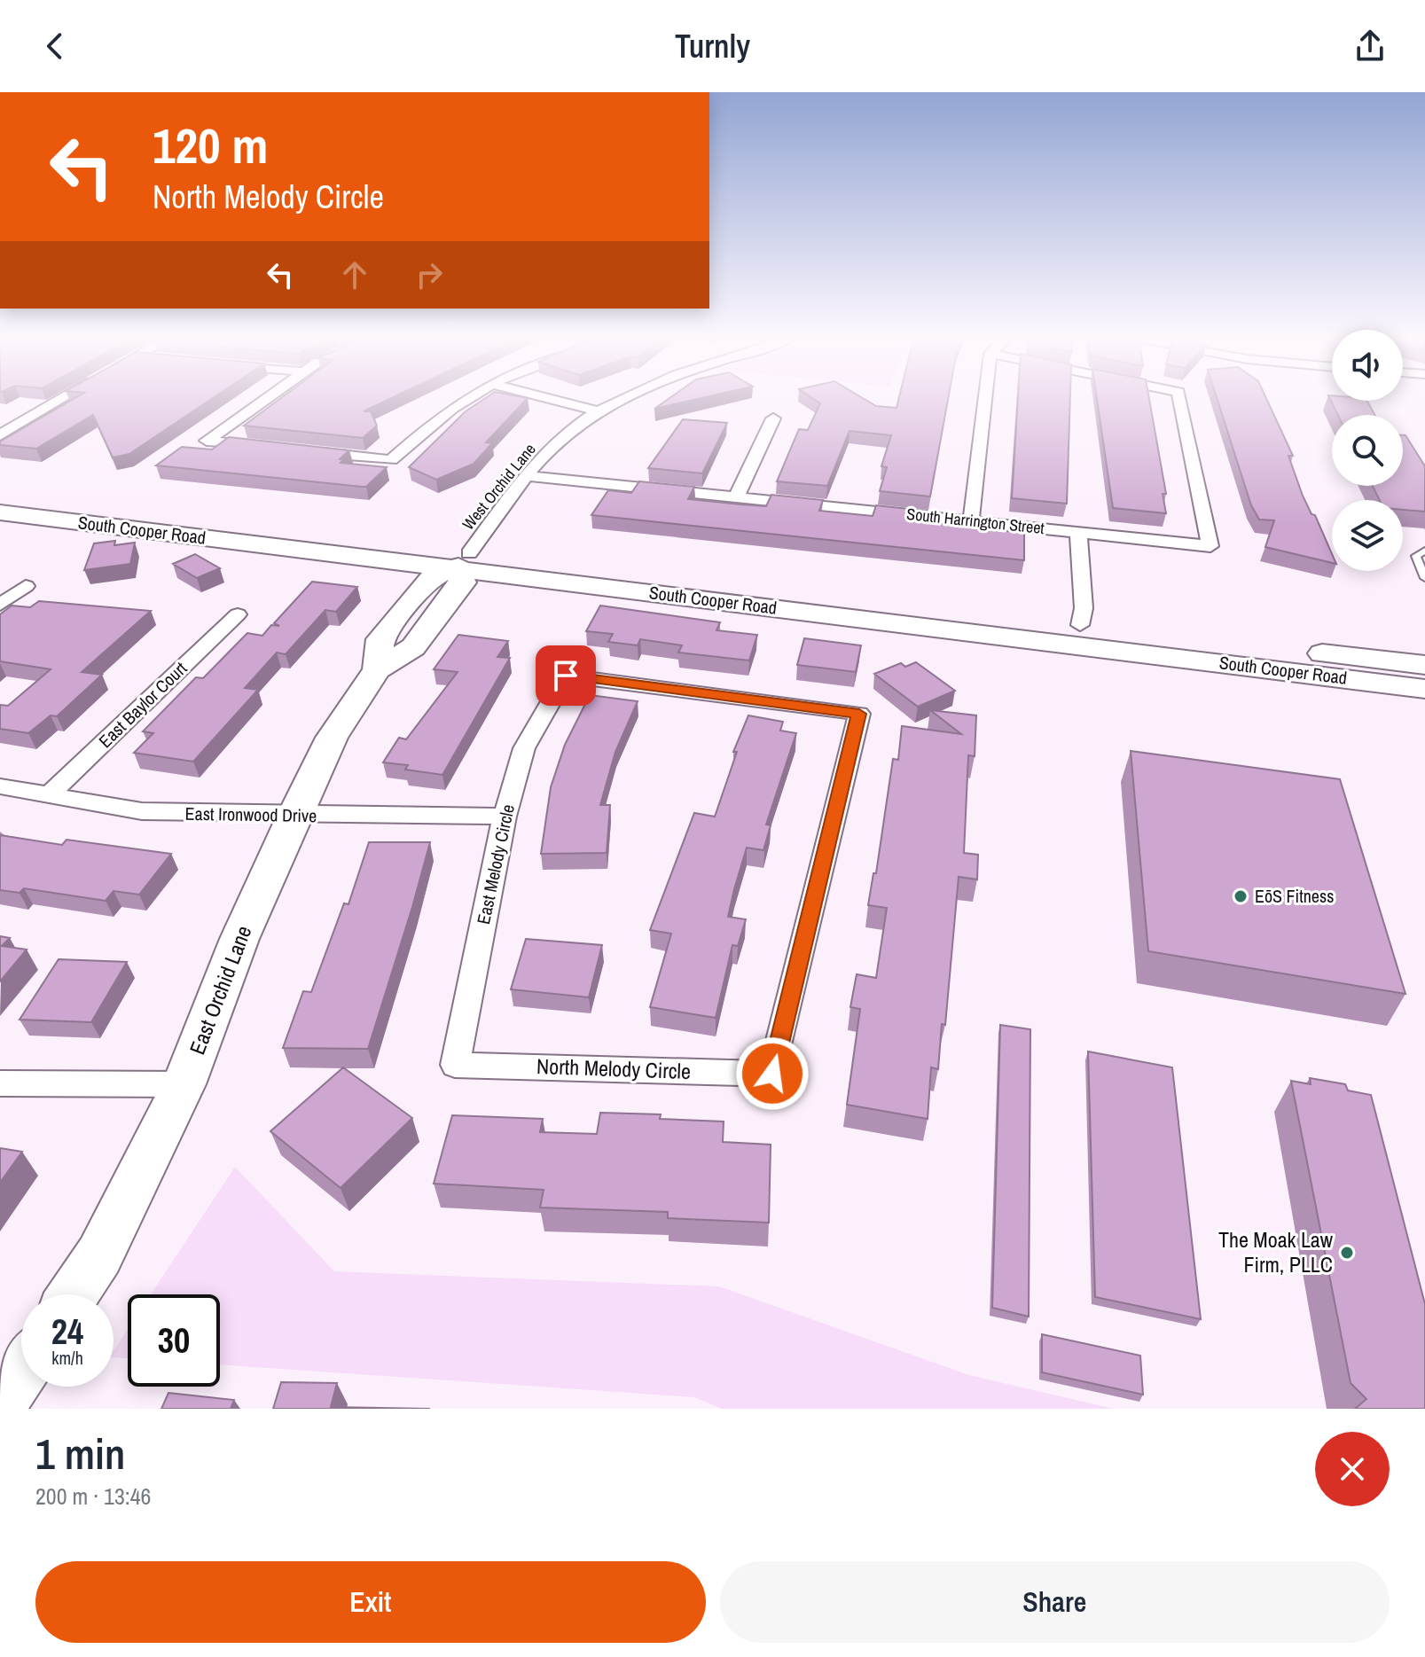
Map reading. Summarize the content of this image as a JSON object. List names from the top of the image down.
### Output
{
  "streets": {
    "main road": ["South Cooper Road", "East Orchid Lane"],
    "street": [
      "West Orchid Lane",
      "South Harrington Street",
      "East Baylor Court",
      "East Ironwood Drive",
      "East Melody Circle",
      "North Melody Circle"
    ]
  },
  "crossings": [
    ["West Orchid Lane", "South Harrington Street"],
    ["West Orchid Lane", "South Cooper Road"],
    ["West Orchid Lane", "East Orchid Lane"],
    ["South Cooper Road", "East Orchid Lane"],
    ["East Baylor Court", "East Ironwood Drive"],
    ["East Ironwood Drive", "East Melody Circle"],
    ["East Ironwood Drive", "East Orchid Lane"],
    ["East Melody Circle", "North Melody Circle"]
  ],
  "places": ["EōS Fitness", "The Moak Law Firm, PLLC"],
  "page": {
    "header": "Turnly",
    "turn": ["120 m", "North Melody Circle"],
    "speed": "24 km/h",
    "limit": "30",
    "heading": ["1 min", "200 m · 13:46"],
    "buttons": ["Exit", "Share"]
  }
}
